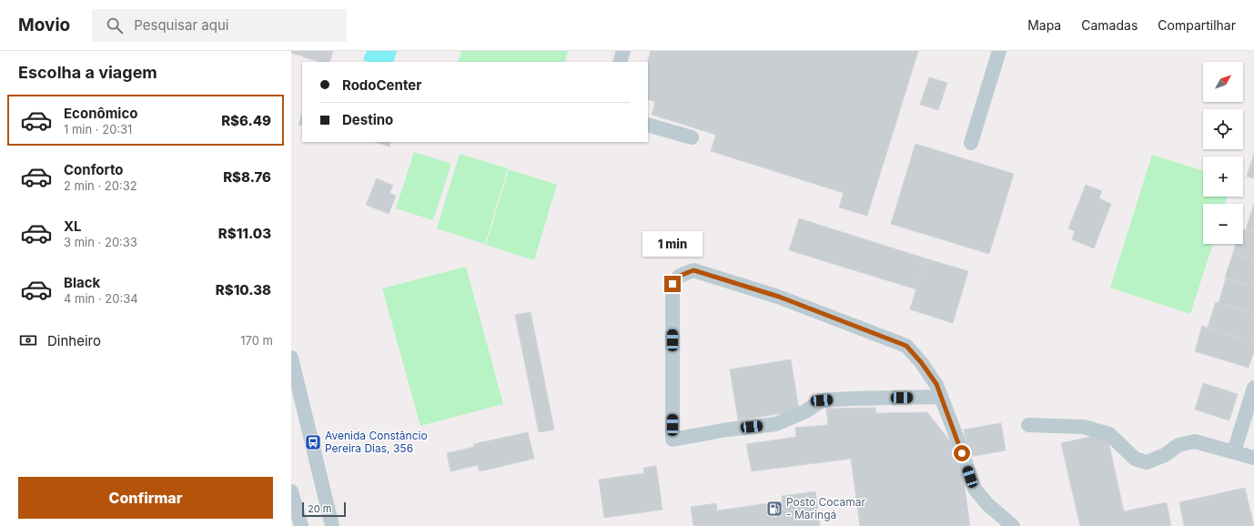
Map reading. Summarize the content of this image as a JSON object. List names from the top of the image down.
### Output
{
  "places": {
    "bus stop": ["Avenida Constâncio Pereira Dias, 356"],
    "fuel station": ["Posto Cocamar - Maringá"]
  },
  "scale_bar": "20 m",
  "north": "top right",
  "page": {
    "header": "Movio",
    "search": "Pesquisar aqui",
    "nav": ["Mapa", "Camadas", "Compartilhar"],
    "heading": "Escolha a viagem",
    "map_buttons": ["+", "−"],
    "banner": ["RodoCenter", "Destino"],
    "list": [
      {
        "name": "Econômico",
        "note": "1 min · 20:31",
        "value": "R$6.49"
      },
      {
        "name": "Conforto",
        "note": "2 min · 20:32",
        "value": "R$8.76"
      },
      {
        "name": "XL",
        "note": "3 min · 20:33",
        "value": "R$11.03"
      },
      {
        "name": "Black",
        "note": "4 min · 20:34",
        "value": "R$10.38"
      }
    ],
    "bubble": "1 min",
    "pay": ["Dinheiro", "170 m"],
    "buttons": "Confirmar",
    "scale": "20 m"
  }
}
